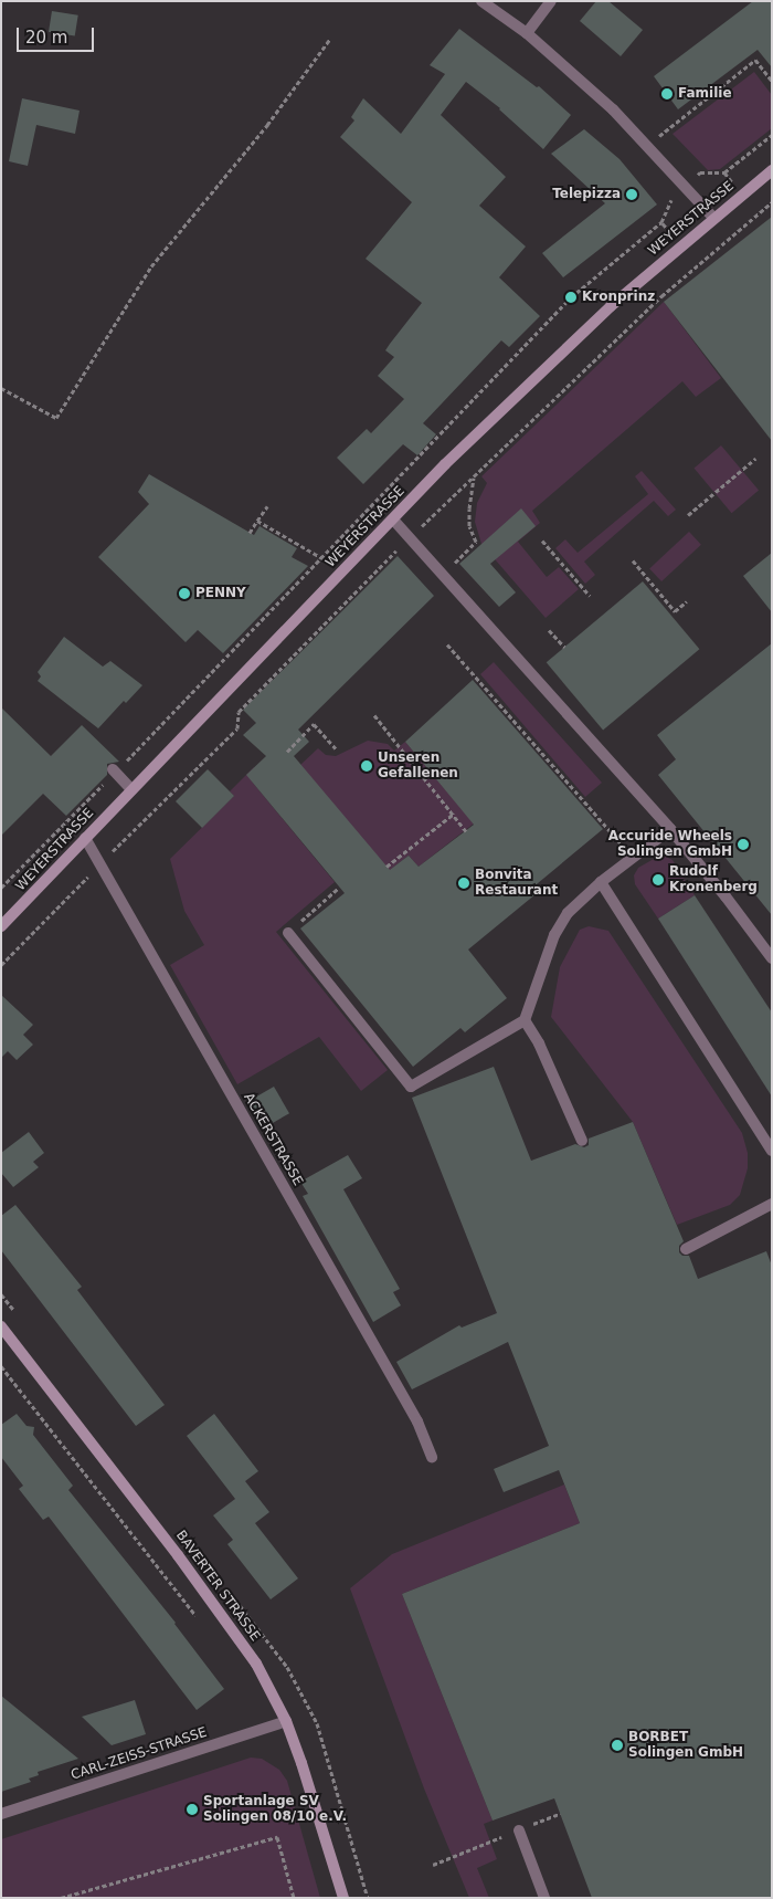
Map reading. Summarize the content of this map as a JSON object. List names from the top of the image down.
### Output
{
  "streets": {
    "main road": ["WEYERSTRASSE", "BAVERTER STRASSE"],
    "street": ["ACKERSTRASSE", "CARL-ZEISS-STRASSE"]
  },
  "crossings": [
    ["WEYERSTRASSE", "ACKERSTRASSE"],
    ["BAVERTER STRASSE", "CARL-ZEISS-STRASSE"]
  ],
  "places": [
    "Familie",
    "Telepizza",
    "Kronprinz",
    "PENNY",
    "Unseren Gefallenen",
    "Accuride Wheels Solingen GmbH",
    "Rudolf Kronenberg",
    "Bonvita Restaurant",
    "BORBET Solingen GmbH",
    "Sportanlage SV Solingen 08/10 e.V."
  ],
  "scale_bar": "20 m"
}
